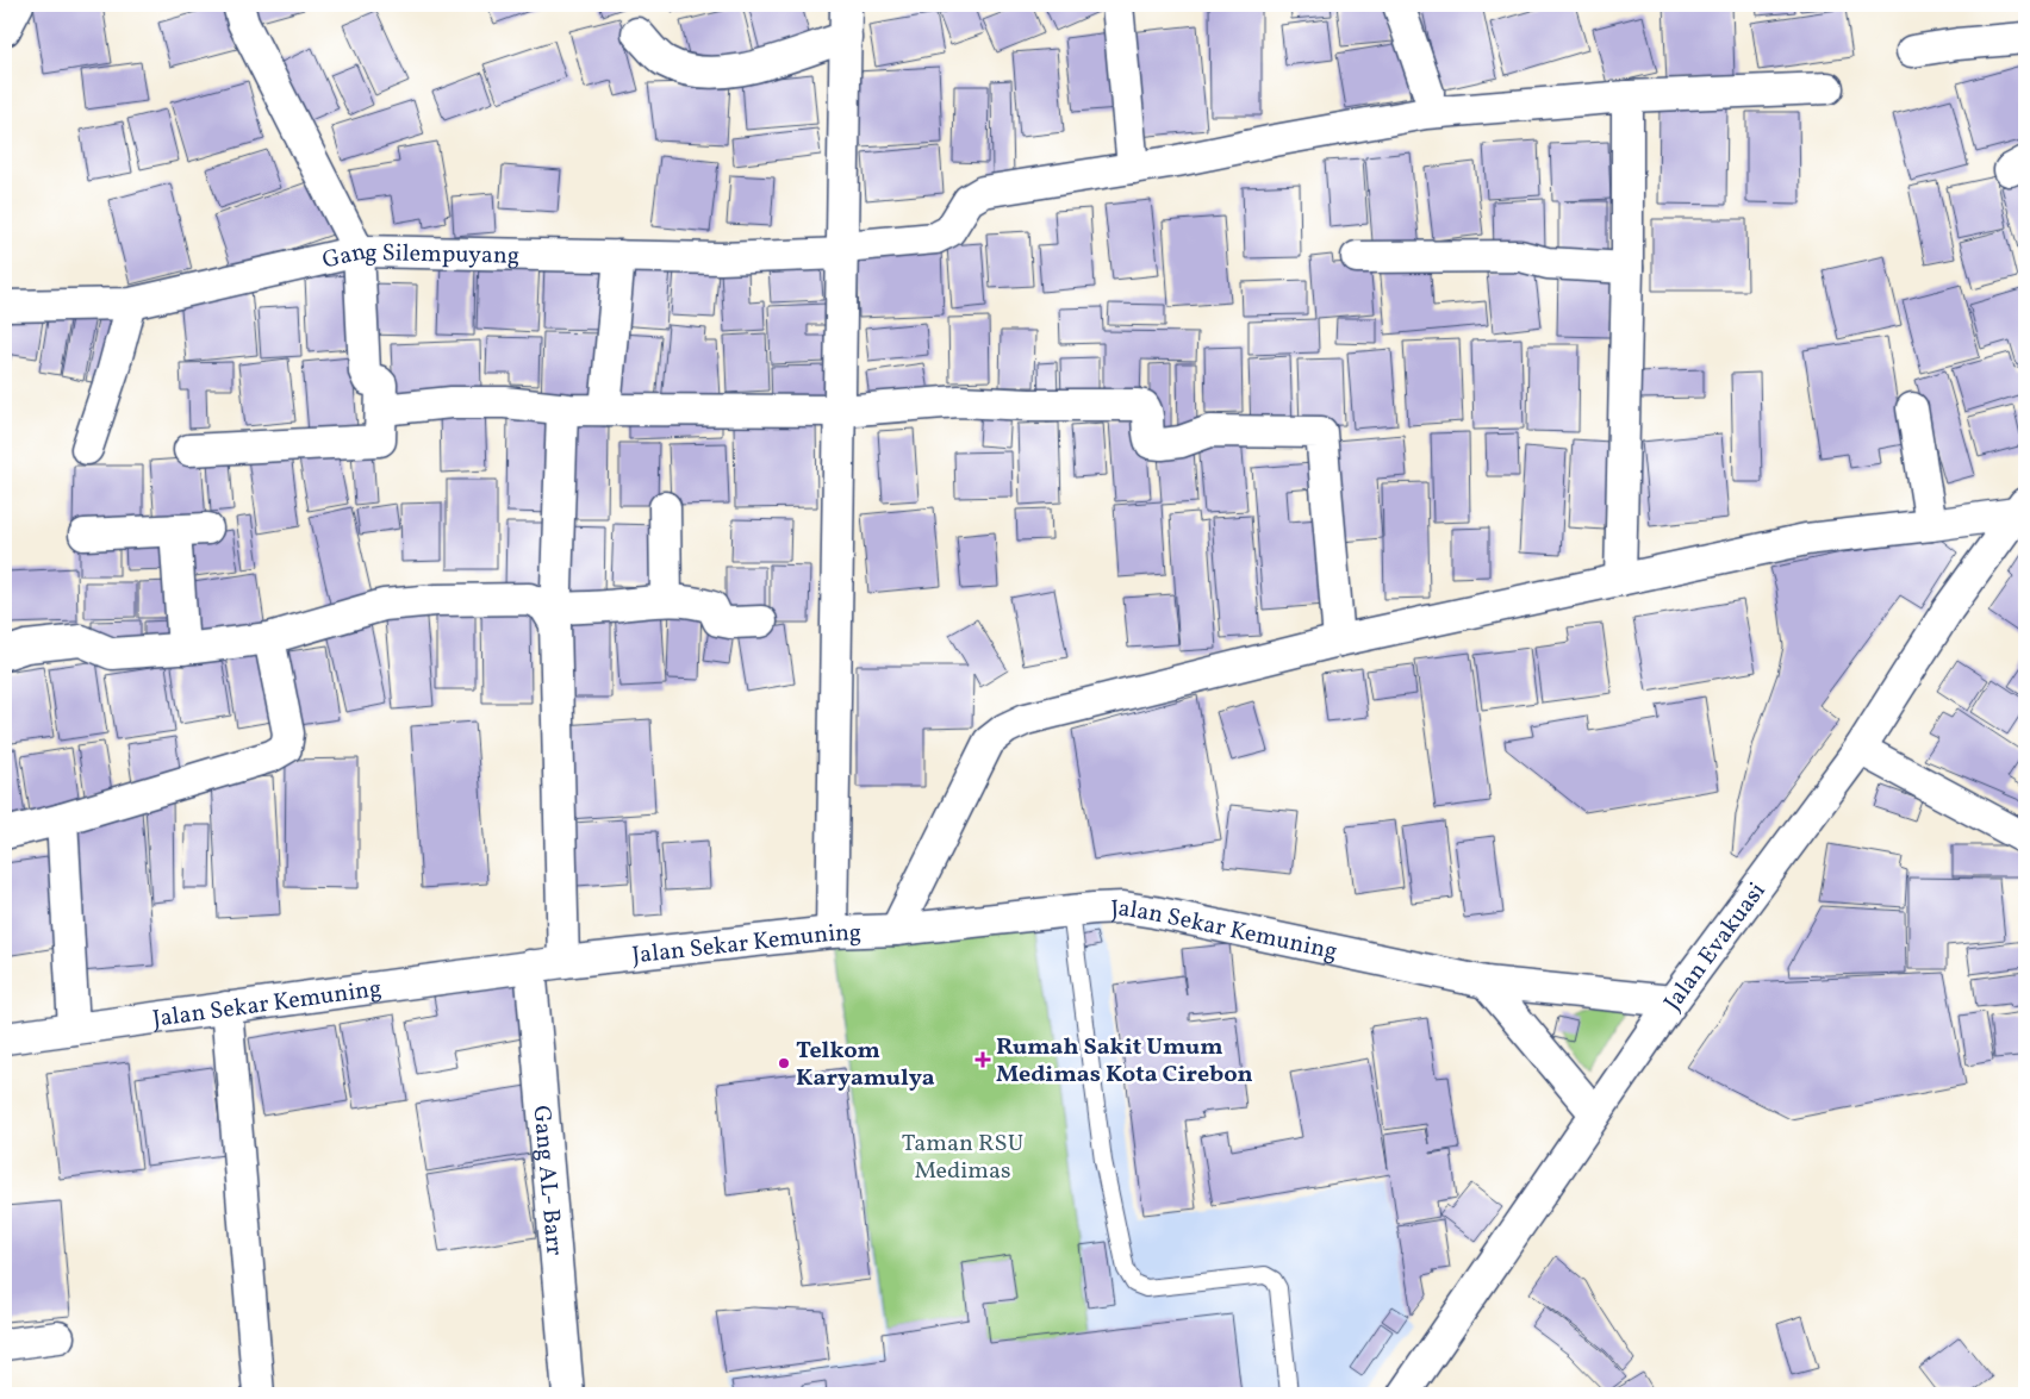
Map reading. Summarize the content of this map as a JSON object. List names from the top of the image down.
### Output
{
  "streets": {
    "street": [
      "Gang Silempuyang",
      "Jalan Sekar Kemuning",
      "Jalan Evakuasi",
      "Gang AL- Barr"
    ]
  },
  "crossings": [
    ["Jalan Sekar Kemuning", "Jalan Evakuasi"],
    ["Jalan Sekar Kemuning", "Gang AL- Barr"]
  ],
  "parks": ["Taman RSU Medimas"],
  "places": {
    "health": ["Rumah Sakit Umum Medimas Kota Cirebon"],
    "other": ["Telkom Karyamulya"]
  }
}
